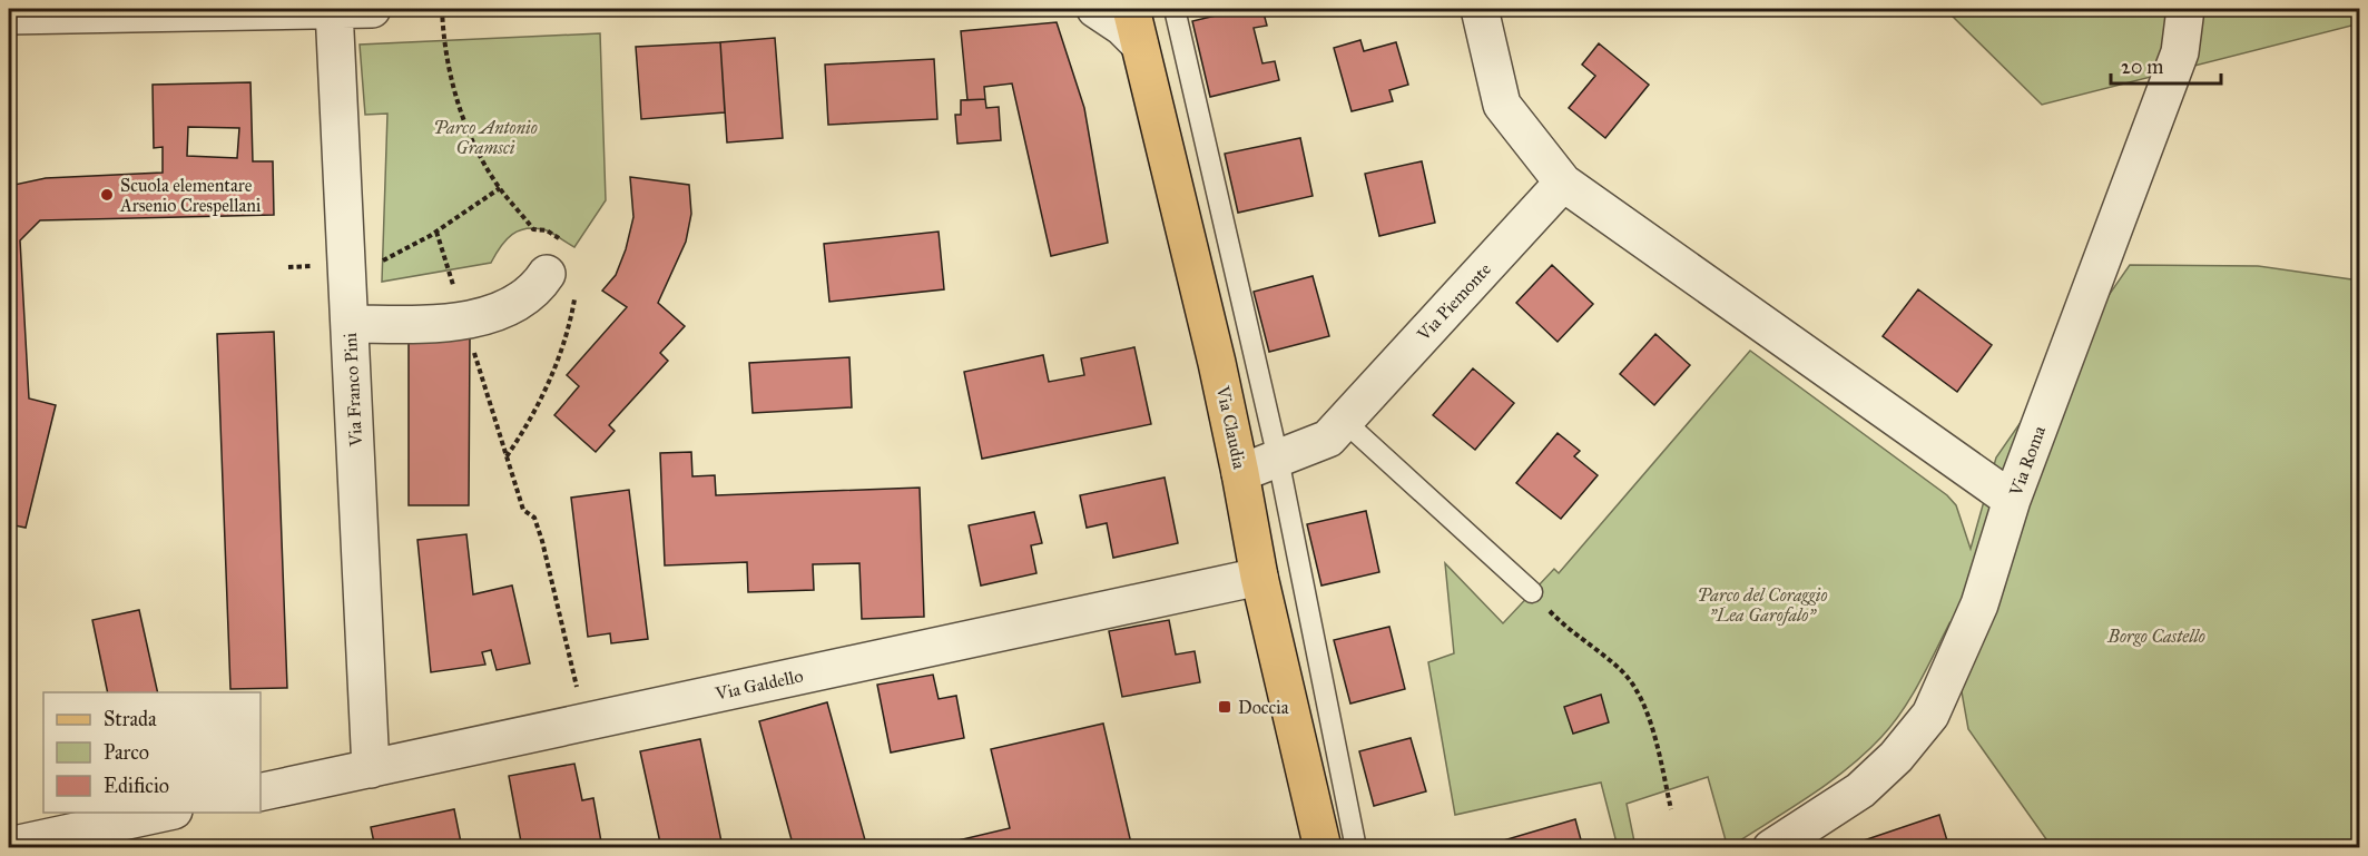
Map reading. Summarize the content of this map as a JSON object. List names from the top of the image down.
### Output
{
  "streets": {
    "main road": ["Via Claudia"],
    "street": [
      "Via Piemonte",
      "Via Franco Pini",
      "Via Roma",
      "Via Galdello"
    ]
  },
  "crossings": [
    ["Via Piemonte", "Via Claudia"],
    ["Via Franco Pini", "Via Galdello"],
    ["Via Claudia", "Via Galdello"]
  ],
  "parks": ["Parco Antonio Gramsci", "Parco del Coraggio \"Lea Garofalo\"", "Borgo Castello"],
  "places": {
    "other": ["Scuola elementare Arsenio Crespellani"],
    "transit": ["Doccia"]
  },
  "legend": ["Strada", "Parco", "Edificio"],
  "scale_bar": "20 m"
}
